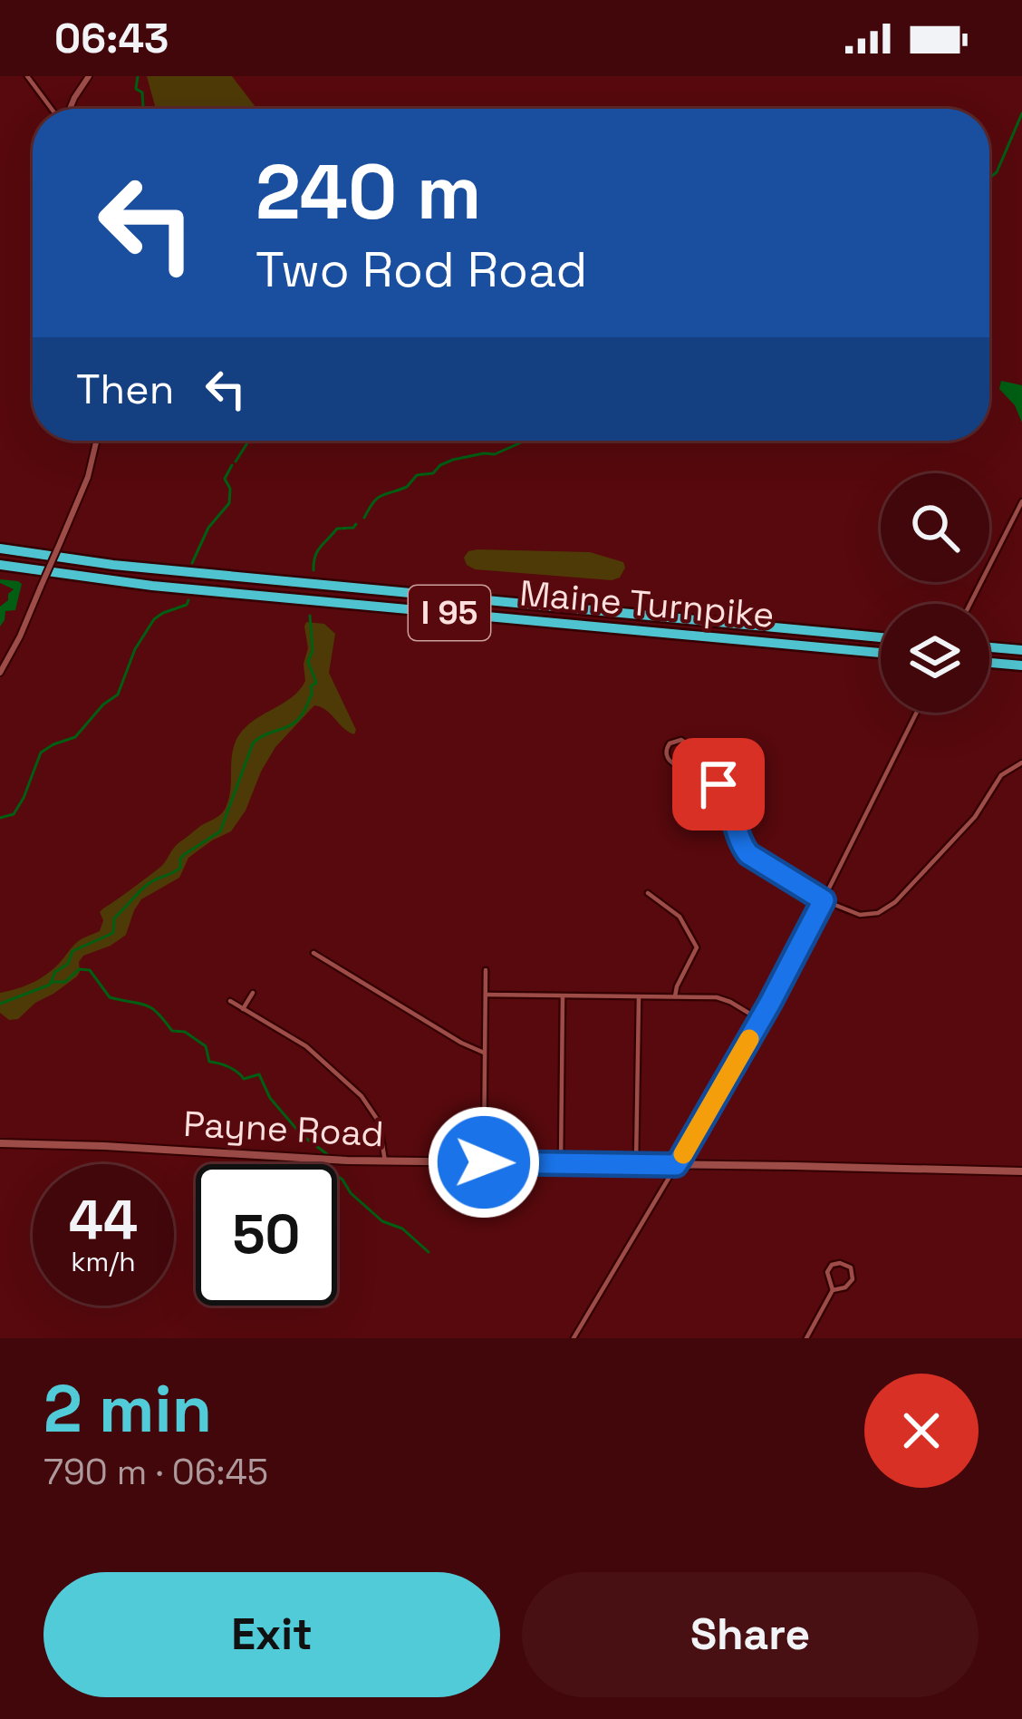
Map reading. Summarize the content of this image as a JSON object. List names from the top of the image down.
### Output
{
  "streets": {
    "highway": ["Maine Turnpike", "I 95"],
    "main road": ["Payne Road"]
  },
  "page": {
    "status": "06:43",
    "turn": ["240 m", "Two Rod Road"],
    "then": "Then",
    "speed": "44 km/h",
    "limit": "50",
    "heading": ["2 min", "790 m · 06:45"],
    "buttons": ["Exit", "Share"]
  }
}
